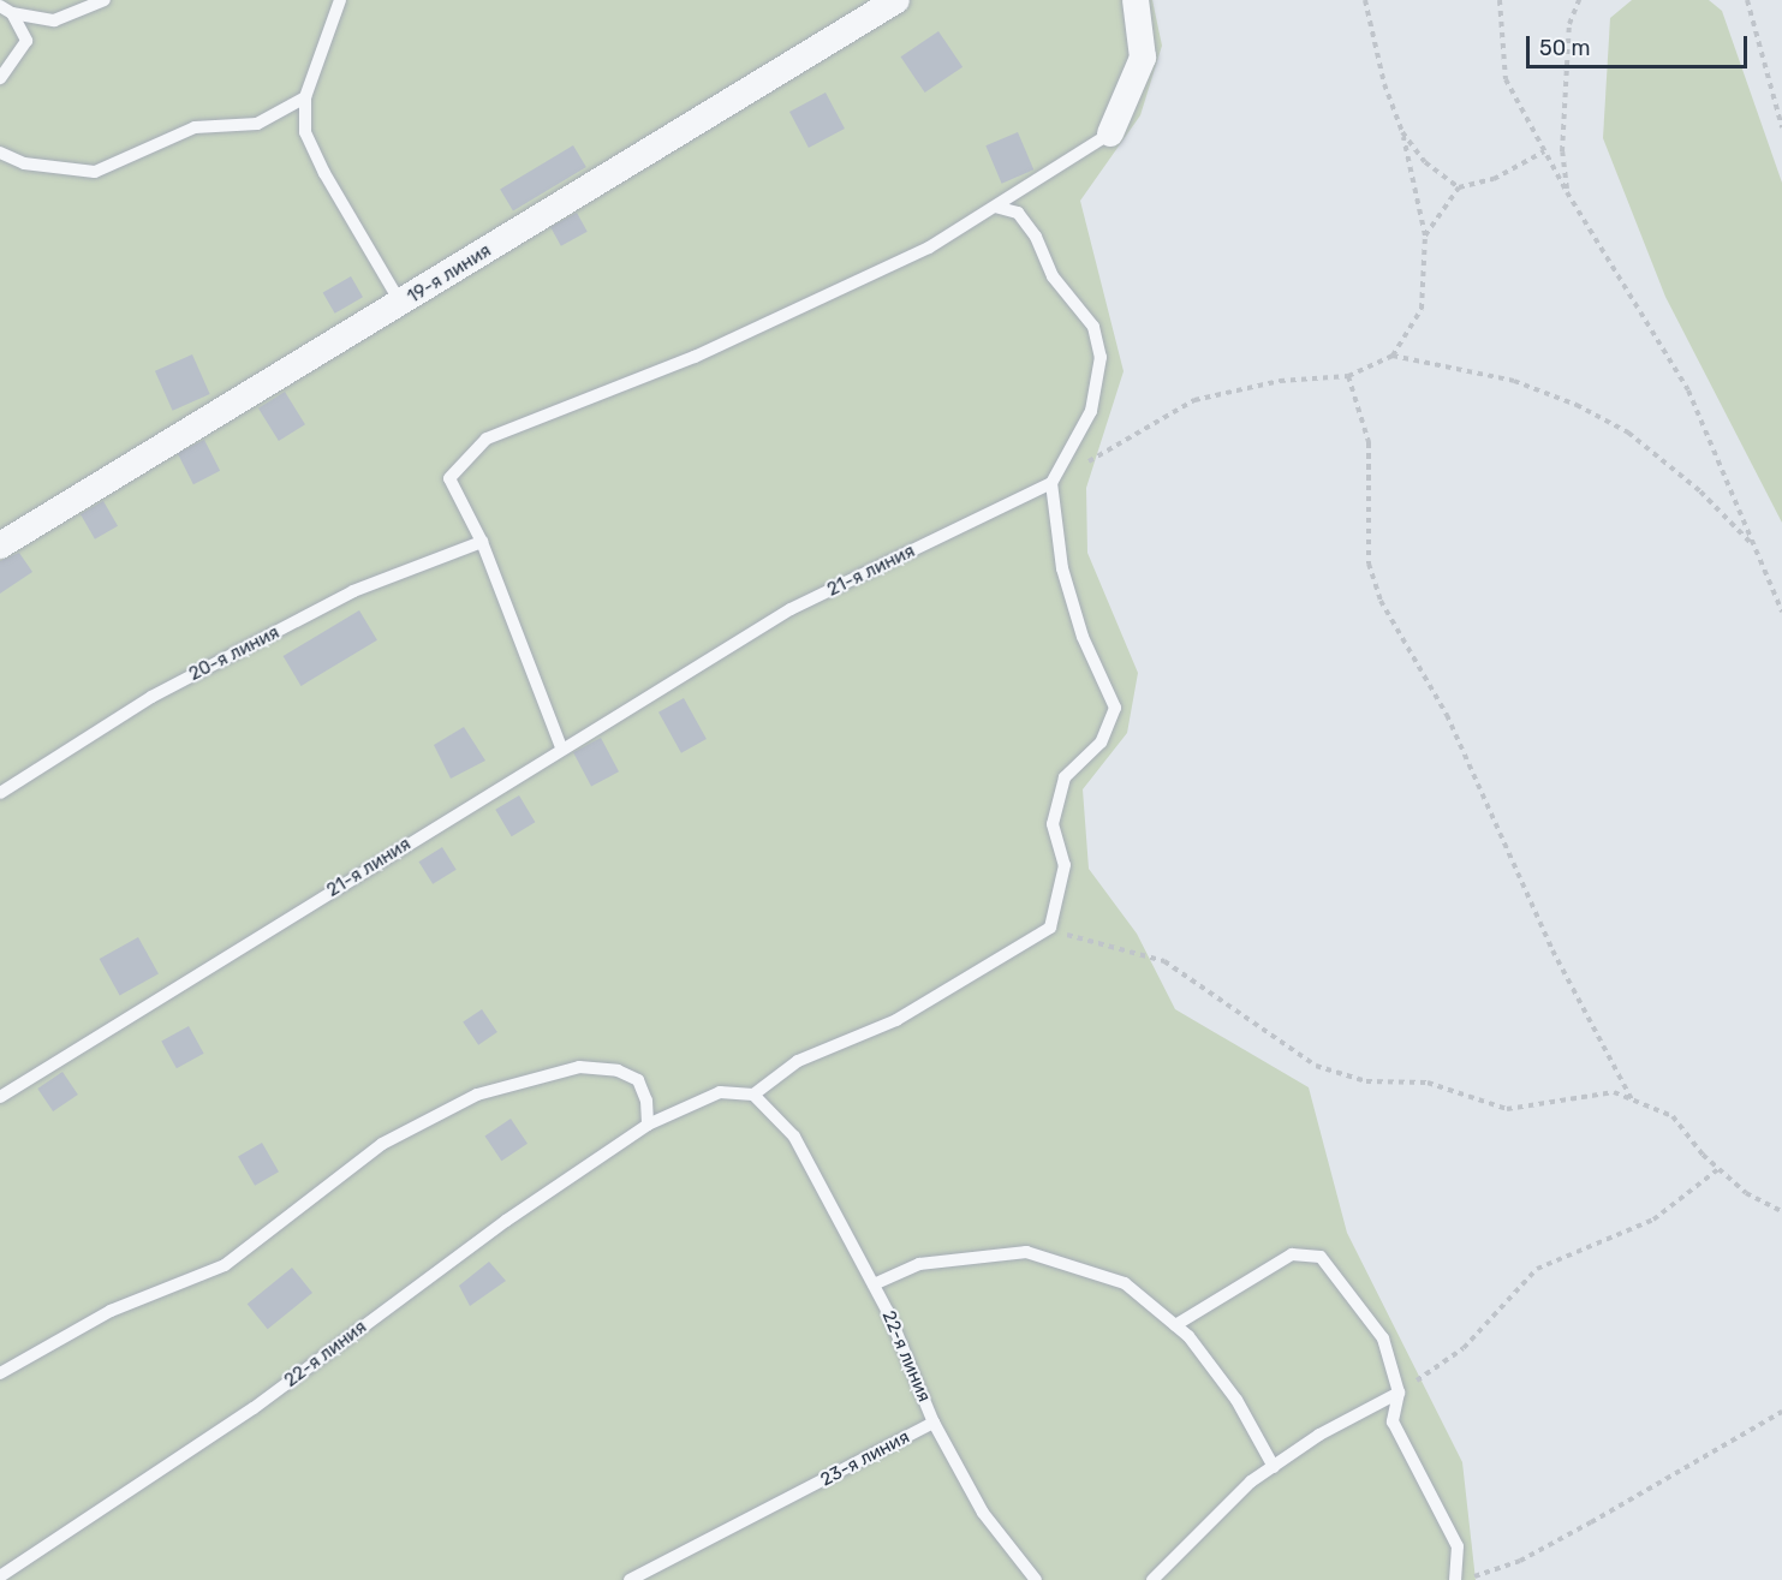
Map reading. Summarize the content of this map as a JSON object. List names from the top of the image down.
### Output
{
  "streets": {
    "street": ["19-я линия"],
    "lane": [
      "21-я линия",
      "20-я линия",
      "22-я линия",
      "23-я линия"
    ]
  },
  "crossings": [
    ["22-я линия", "23-я линия"]
  ],
  "scale_bar": "50 m"
}
